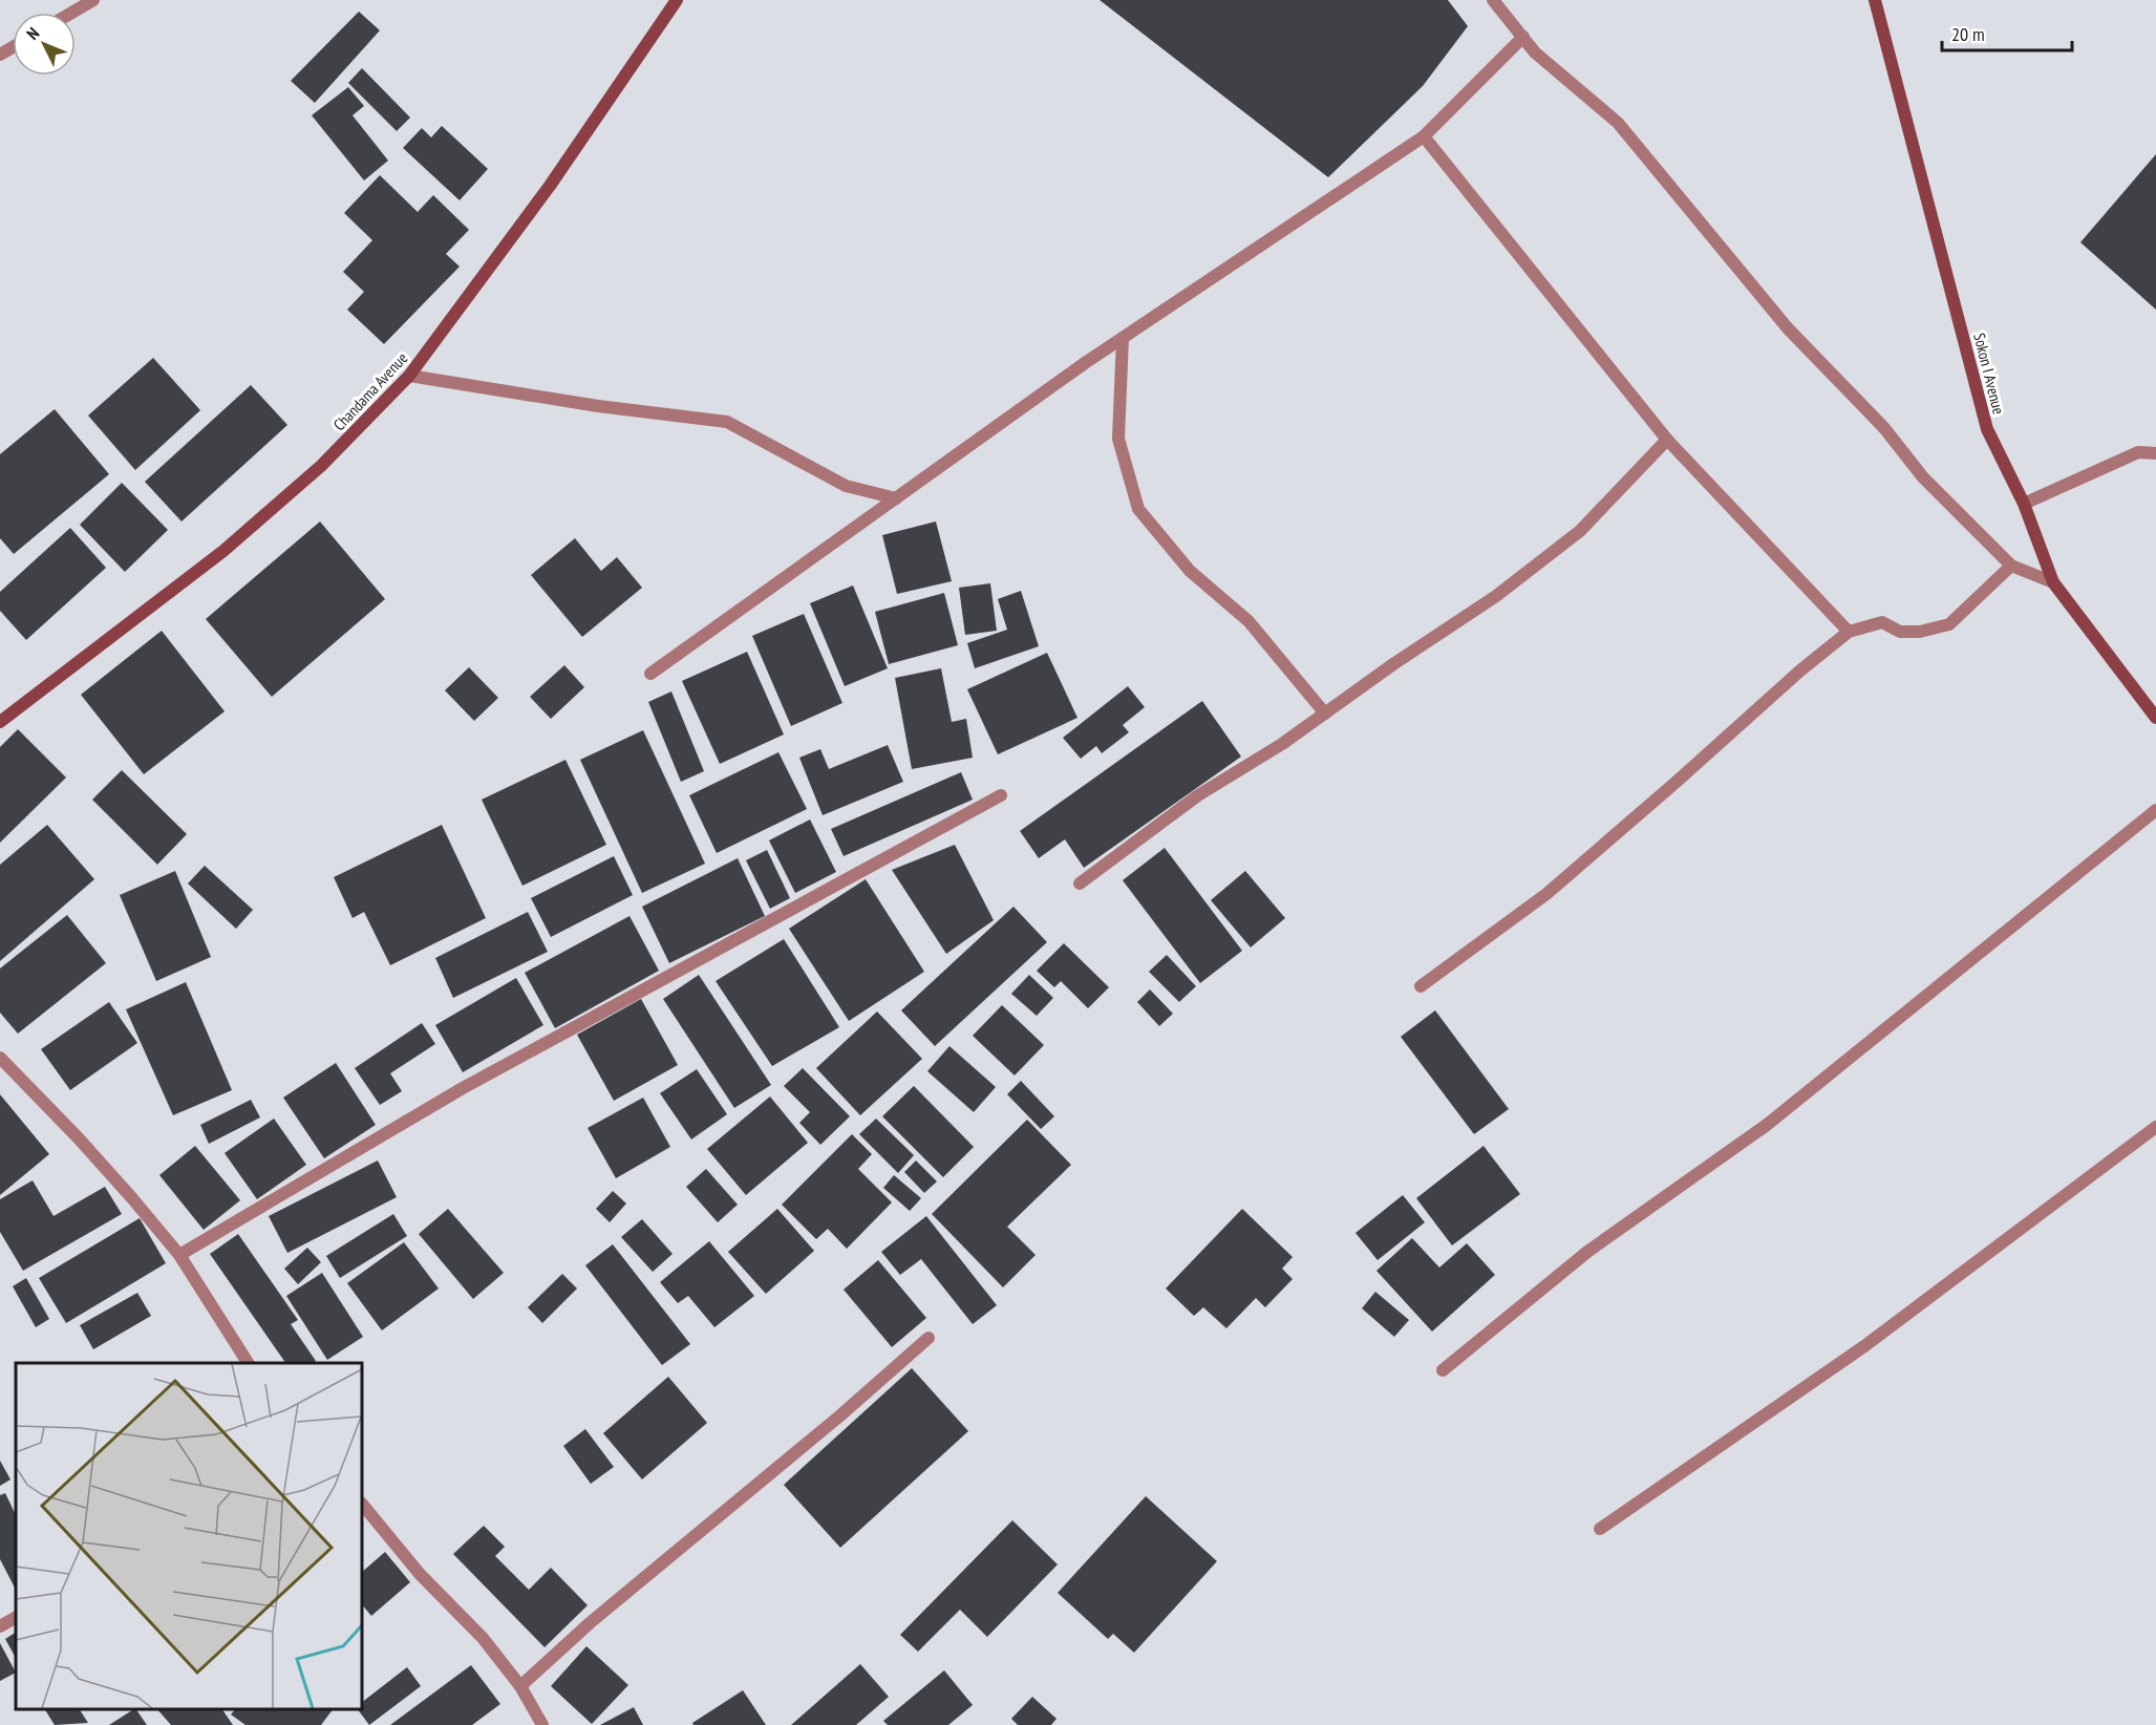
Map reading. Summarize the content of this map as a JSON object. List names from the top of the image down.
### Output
{
  "streets": {
    "street": ["Sokon I Avenue", "Chandama Avenue"]
  },
  "scale_bar": "20 m",
  "north": "top left"
}
